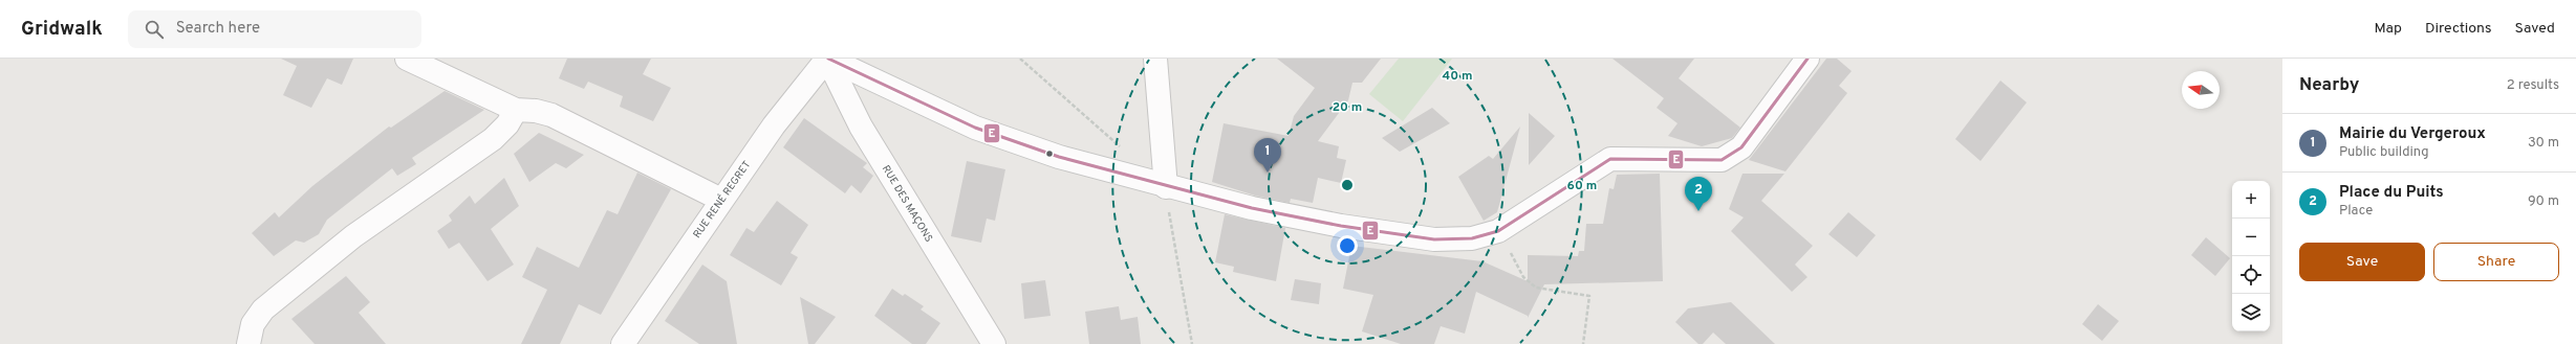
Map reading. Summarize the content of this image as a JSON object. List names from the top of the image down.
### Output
{
  "streets": {
    "street": ["RUE RENÉ REGRET", "RUE DES MAÇONS"]
  },
  "crossings": [
    ["RUE RENÉ REGRET", "RUE DES MAÇONS"]
  ],
  "lines": ["transit line E"],
  "north": "left",
  "page": {
    "header": "Gridwalk",
    "search": "Search here",
    "nav": ["Map", "Directions", "Saved"],
    "heading": ["Nearby", "2 results"],
    "list": [
      {
        "mark": "1",
        "name": "Mairie du Vergeroux",
        "note": "Public building",
        "value": "30 m"
      },
      {
        "mark": "2",
        "name": "Place du Puits",
        "note": "Place",
        "value": "90 m"
      }
    ],
    "pins": ["1", "2"],
    "map_buttons": ["+", "−"],
    "buttons": ["Save", "Share"]
  },
  "rings": ["40 m", "20 m", "60 m"]
}
